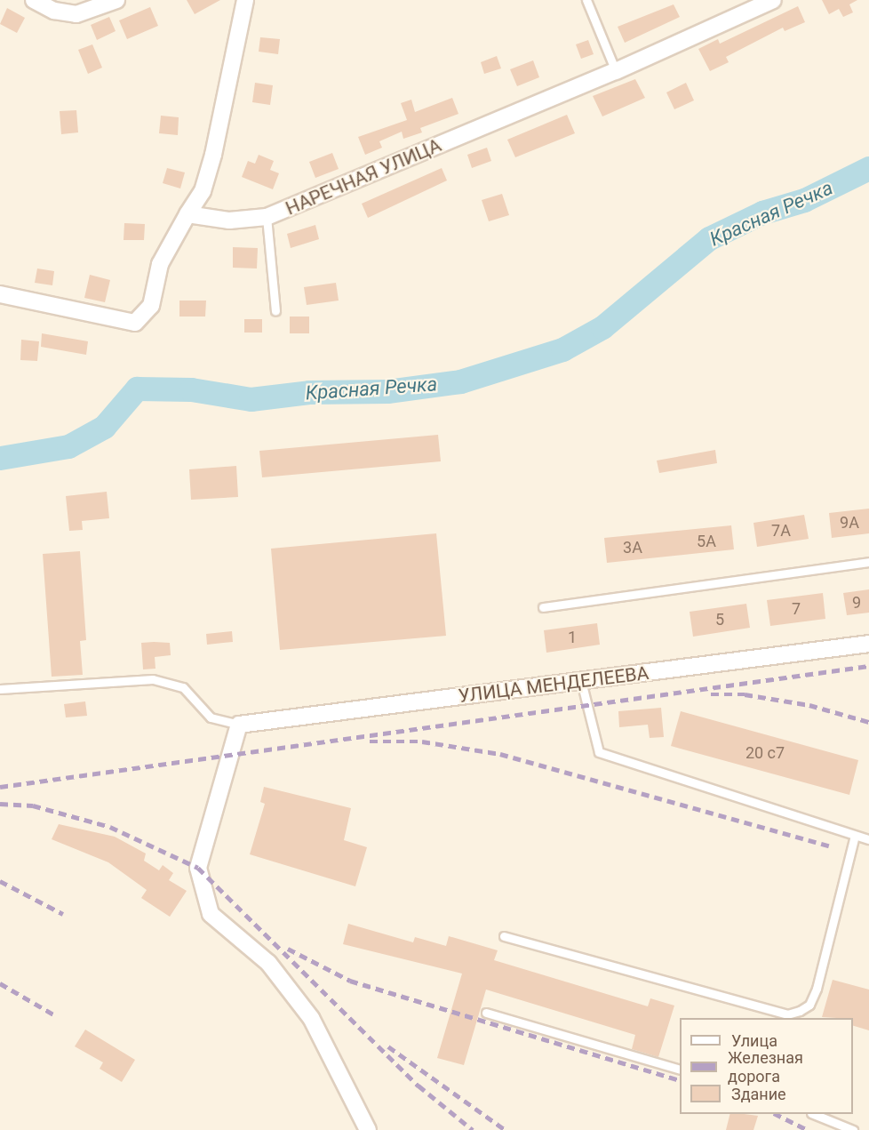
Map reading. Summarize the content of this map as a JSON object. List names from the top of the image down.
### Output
{
  "streets": {
    "street": ["НАРЕЧНАЯ УЛИЦА", "УЛИЦА МЕНДЕЛЕЕВА"]
  },
  "water": ["Красная Речка"],
  "house_numbers": [
    "9А",
    "7А",
    "5А",
    "3А",
    "9",
    "7",
    "5",
    "1",
    "20 с7"
  ],
  "legend": ["Улица", "Железная дорога", "Здание"]
}
